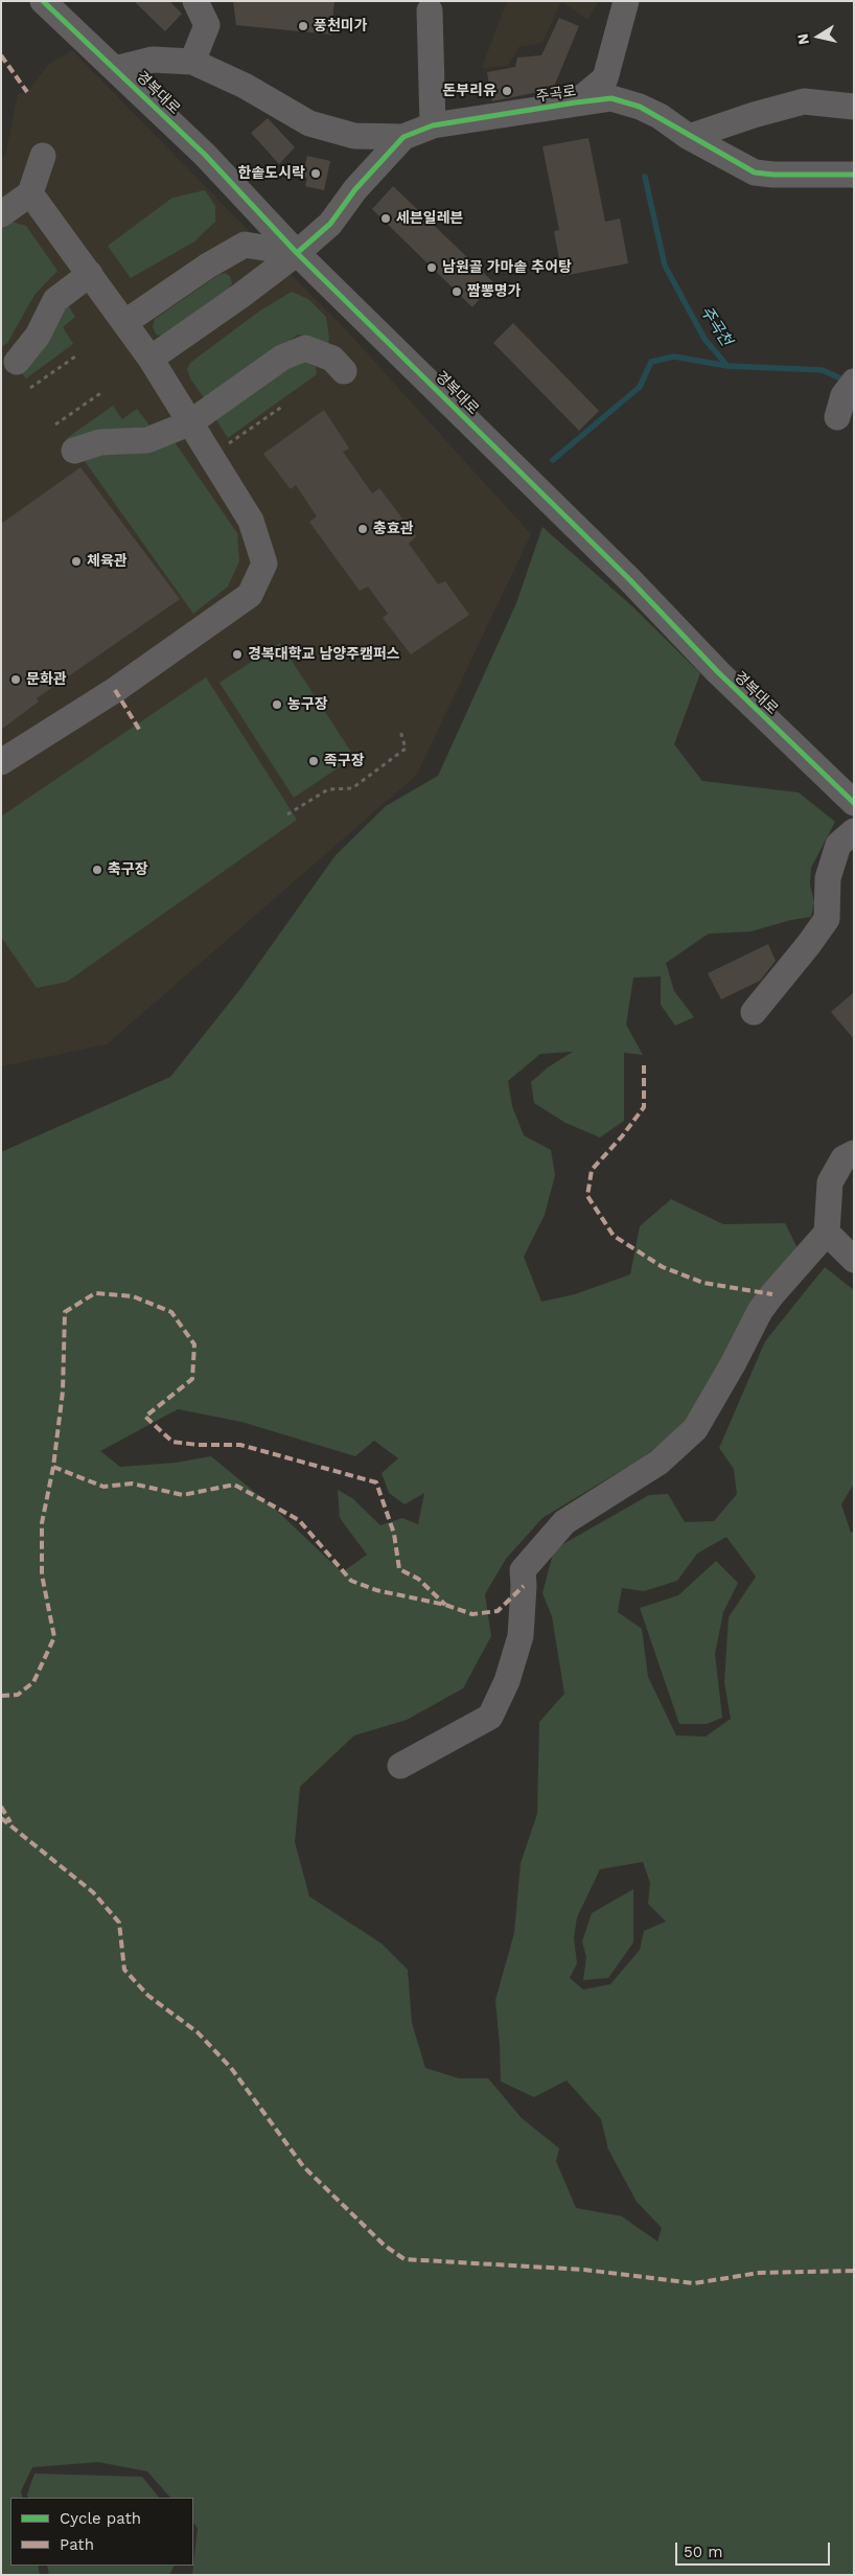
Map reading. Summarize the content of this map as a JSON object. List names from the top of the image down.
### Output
{
  "streets": {
    "street": ["경복대로", "주곡로"]
  },
  "crossings": [
    ["경복대로", "주곡로"]
  ],
  "water": ["주곡천"],
  "places": [
    "풍천미가",
    "돈부리유",
    "한솥도시락",
    "세븐일레븐",
    "남원골 가마솥 추어탕",
    "짬뽕명가",
    "충효관",
    "체육관",
    "경복대학교 남양주캠퍼스",
    "문화관",
    "농구장",
    "족구장",
    "축구장"
  ],
  "legend": ["Cycle path", "Path"],
  "scale_bar": "50 m",
  "north": "left"
}
